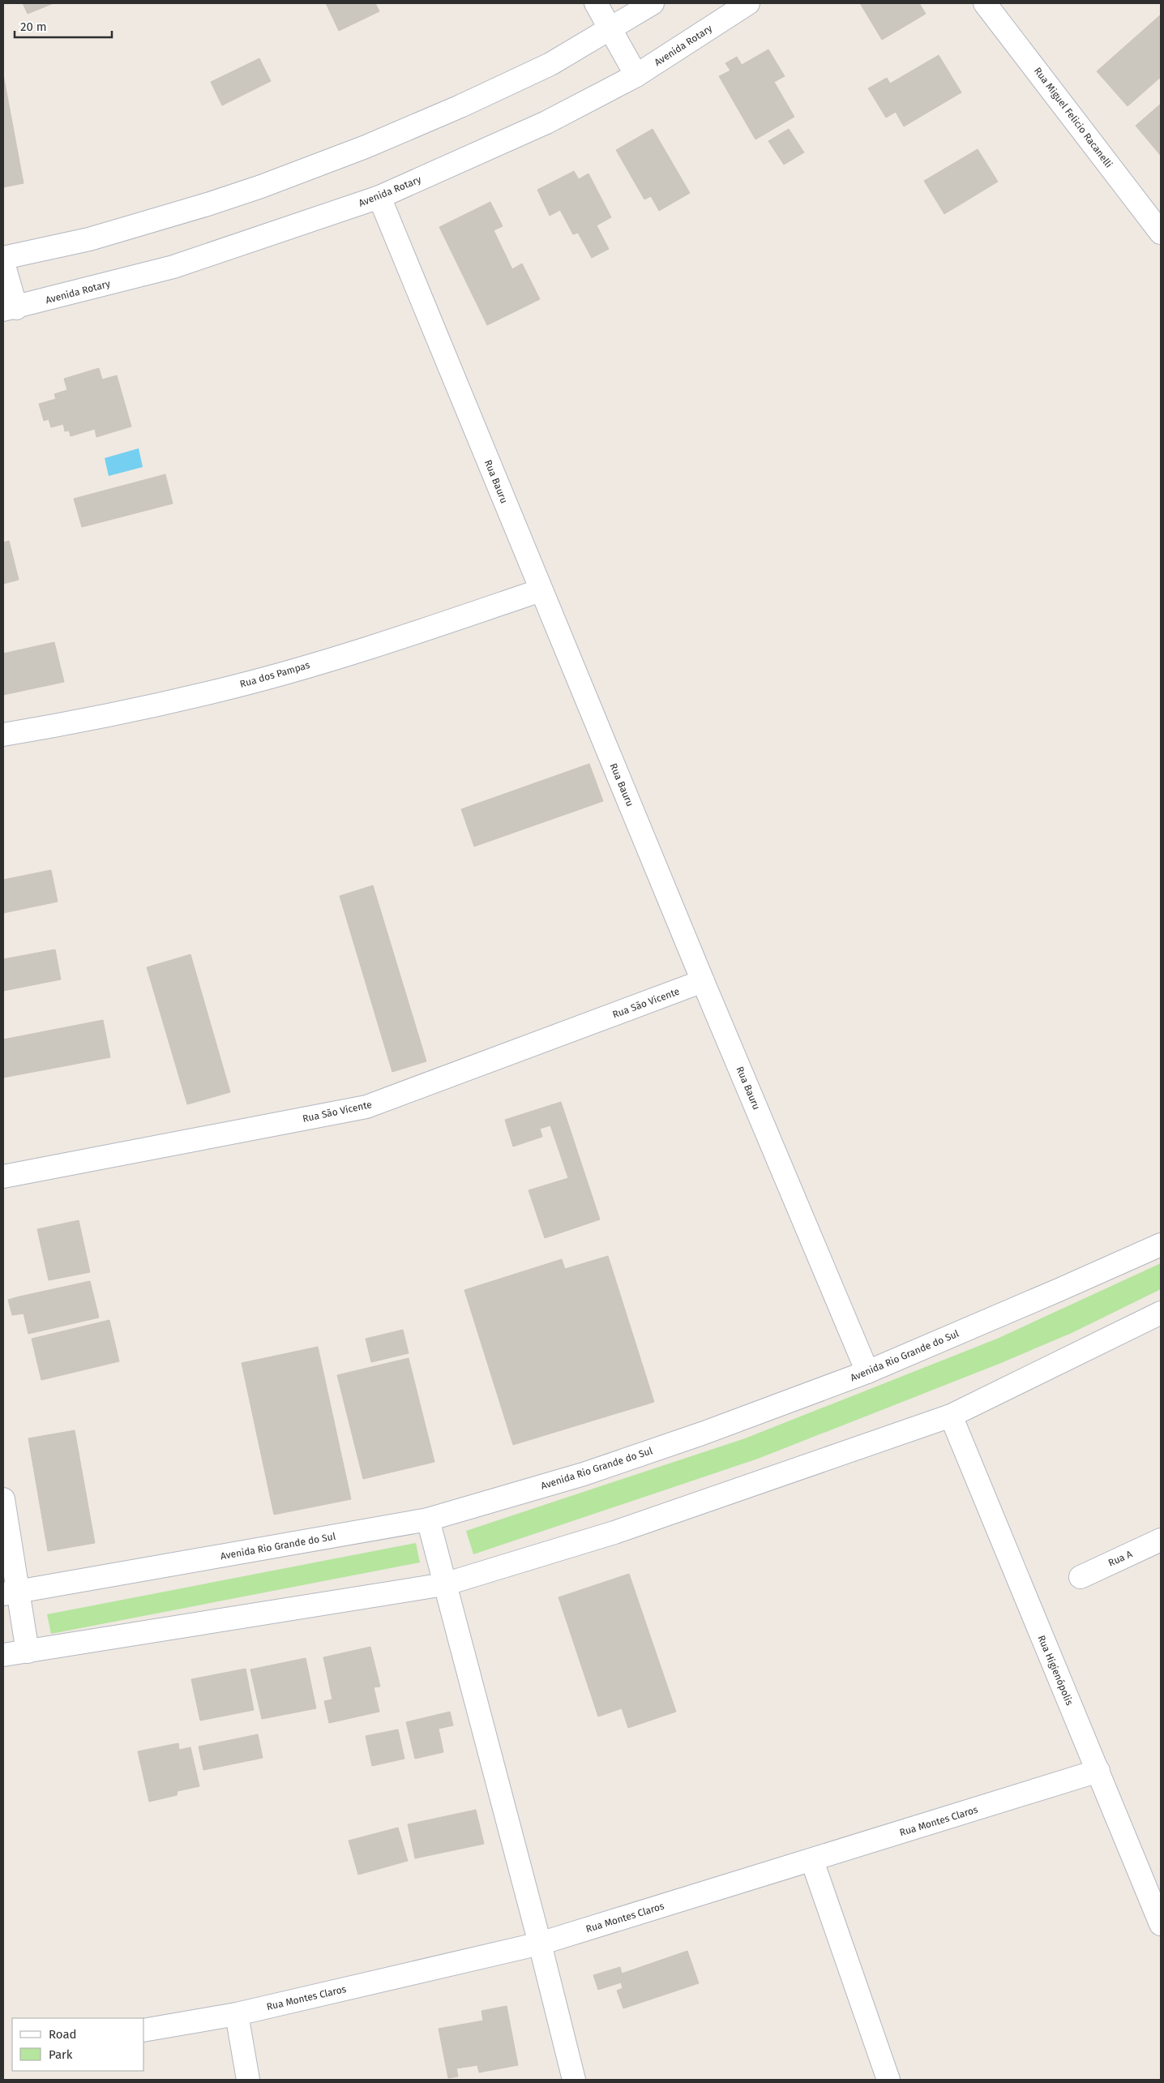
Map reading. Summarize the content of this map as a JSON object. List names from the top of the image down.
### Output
{
  "streets": {
    "street": [
      "Avenida Rotary",
      "Rua Miguel Felicio Racanelli",
      "Rua Bauru",
      "Rua dos Pampas",
      "Rua São Vicente",
      "Avenida Rio Grande do Sul",
      "Rua A",
      "Rua Higienópolis",
      "Rua Montes Claros"
    ]
  },
  "crossings": [
    ["Avenida Rotary", "Rua Bauru"],
    ["Rua Bauru", "Rua dos Pampas"],
    ["Rua Bauru", "Rua São Vicente"],
    ["Rua Bauru", "Avenida Rio Grande do Sul"],
    ["Rua Higienópolis", "Rua Montes Claros"]
  ],
  "legend": ["Road", "Park"],
  "scale_bar": "20 m"
}
